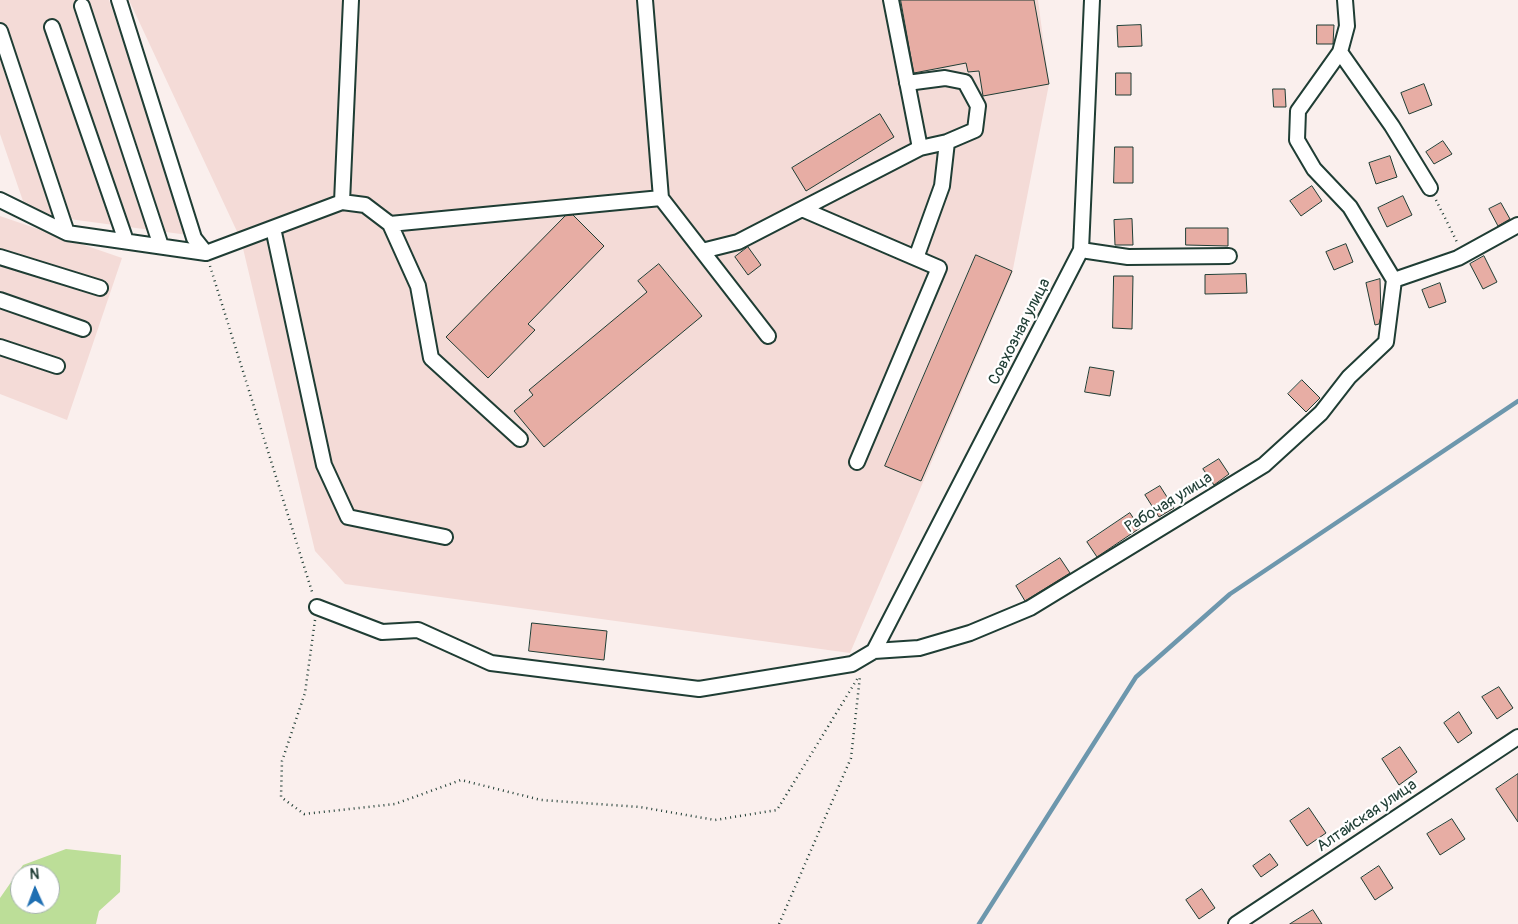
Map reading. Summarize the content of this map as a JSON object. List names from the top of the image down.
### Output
{
  "streets": {
    "street": ["Совхозная улица", "Рабочая улица", "Алтайская улица"]
  },
  "crossings": [
    ["Совхозная улица", "Рабочая улица"]
  ],
  "north": "top"
}
